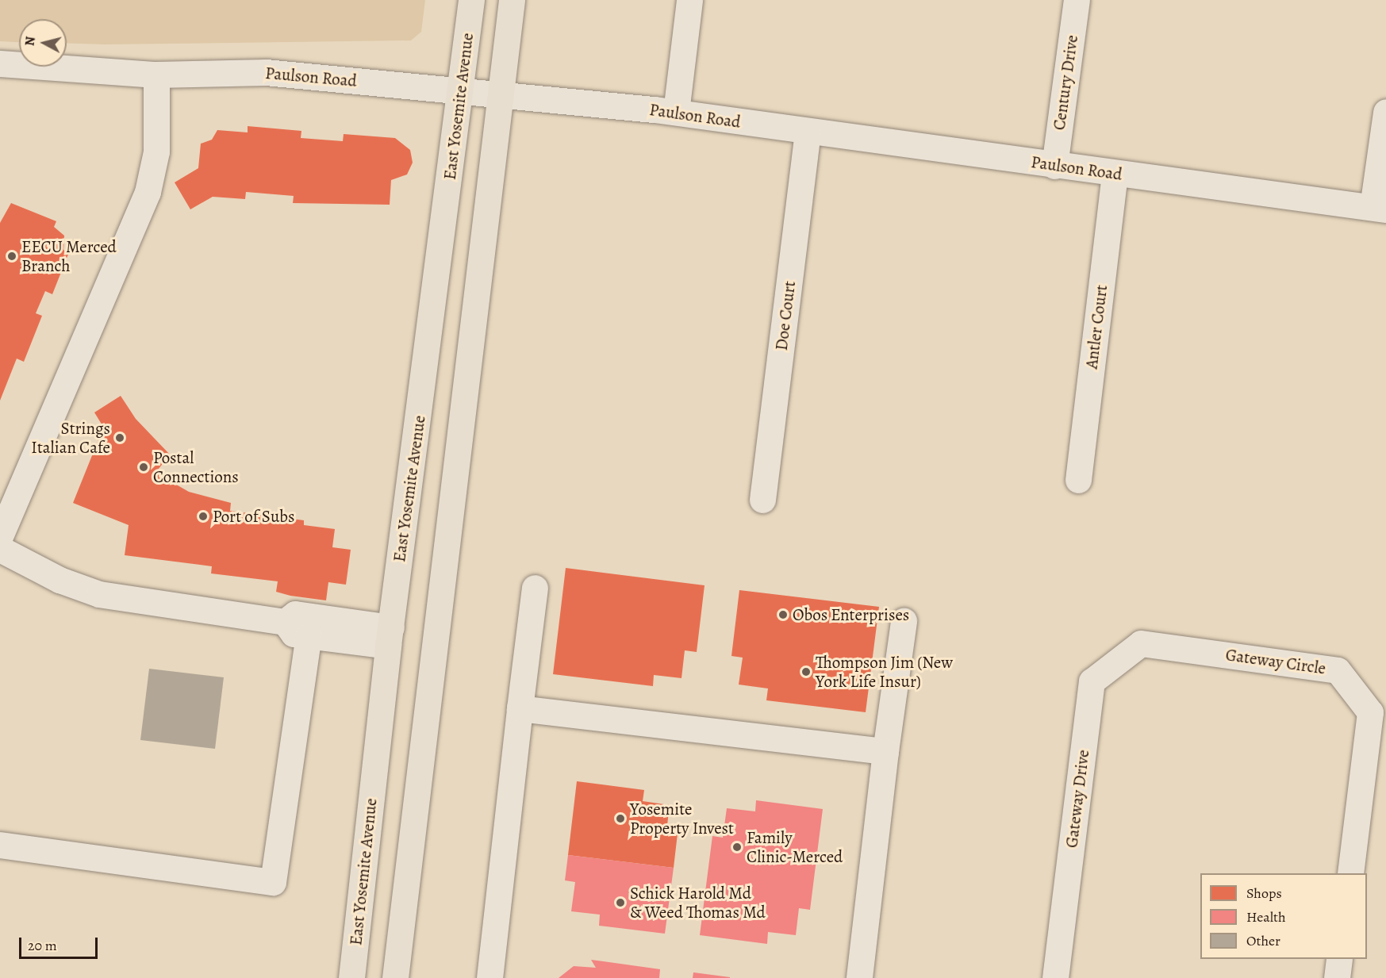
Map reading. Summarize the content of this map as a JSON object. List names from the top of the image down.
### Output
{
  "streets": {
    "main road": ["East Yosemite Avenue"],
    "street": [
      "Paulson Road",
      "Century Drive",
      "Doe Court",
      "Antler Court",
      "Gateway Circle",
      "Gateway Drive"
    ]
  },
  "crossings": [
    ["Paulson Road", "Century Drive"],
    ["Paulson Road", "East Yosemite Avenue"],
    ["Paulson Road", "Doe Court"],
    ["Paulson Road", "Antler Court"],
    ["Gateway Circle", "Gateway Drive"]
  ],
  "places": [
    "EECU Merced Branch",
    "Strings Italian Cafe",
    "Postal Connections",
    "Port of Subs",
    "Obos Enterprises",
    "Thompson Jim (New York Life Insur)",
    "Yosemite Property Invest",
    "Family Clinic-Merced",
    "Schick Harold Md & Weed Thomas Md"
  ],
  "legend": ["Shops", "Health", "Other"],
  "scale_bar": "20 m",
  "north": "left"
}
